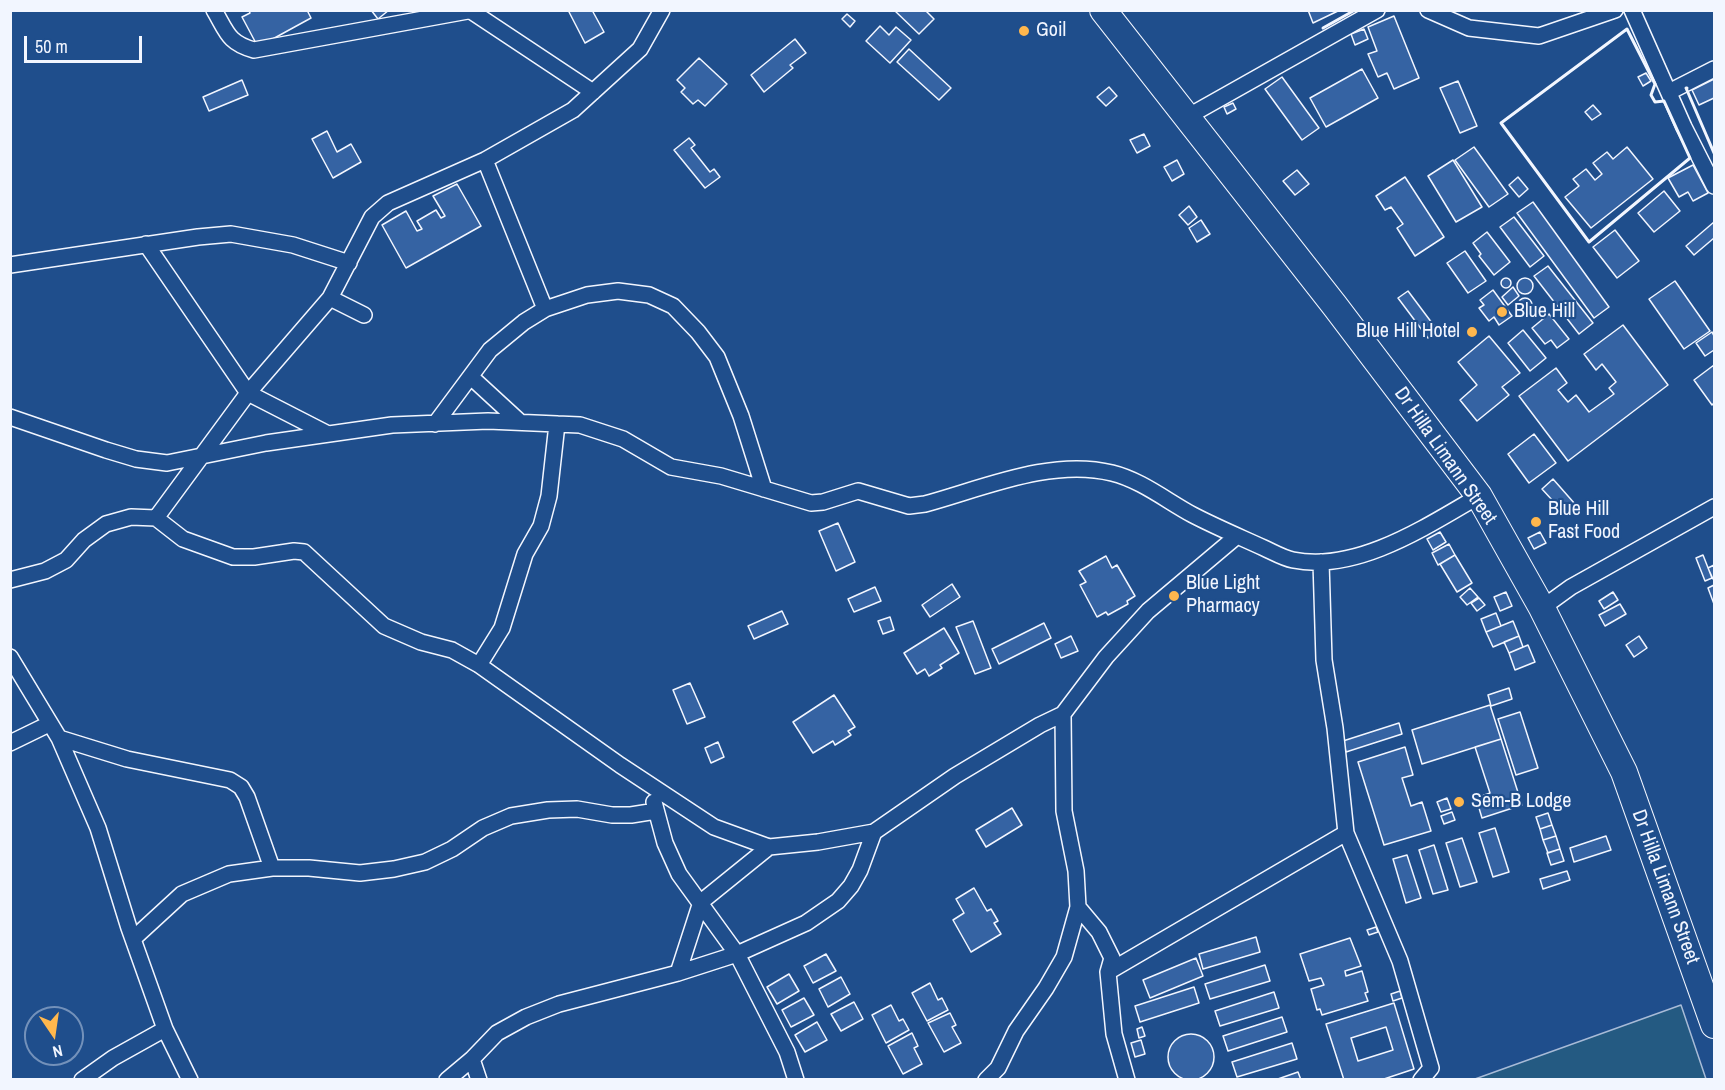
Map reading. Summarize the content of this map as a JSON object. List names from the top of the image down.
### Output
{
  "streets": {
    "highway": ["Dr Hilla Limann Street"]
  },
  "places": [
    "Goil",
    "Blue Hill",
    "Blue Hill Hotel",
    "Blue Hill Fast Food",
    "Blue Light Pharmacy",
    "Sem-B Lodge"
  ],
  "scale_bar": "50 m",
  "north": "bottom"
}
